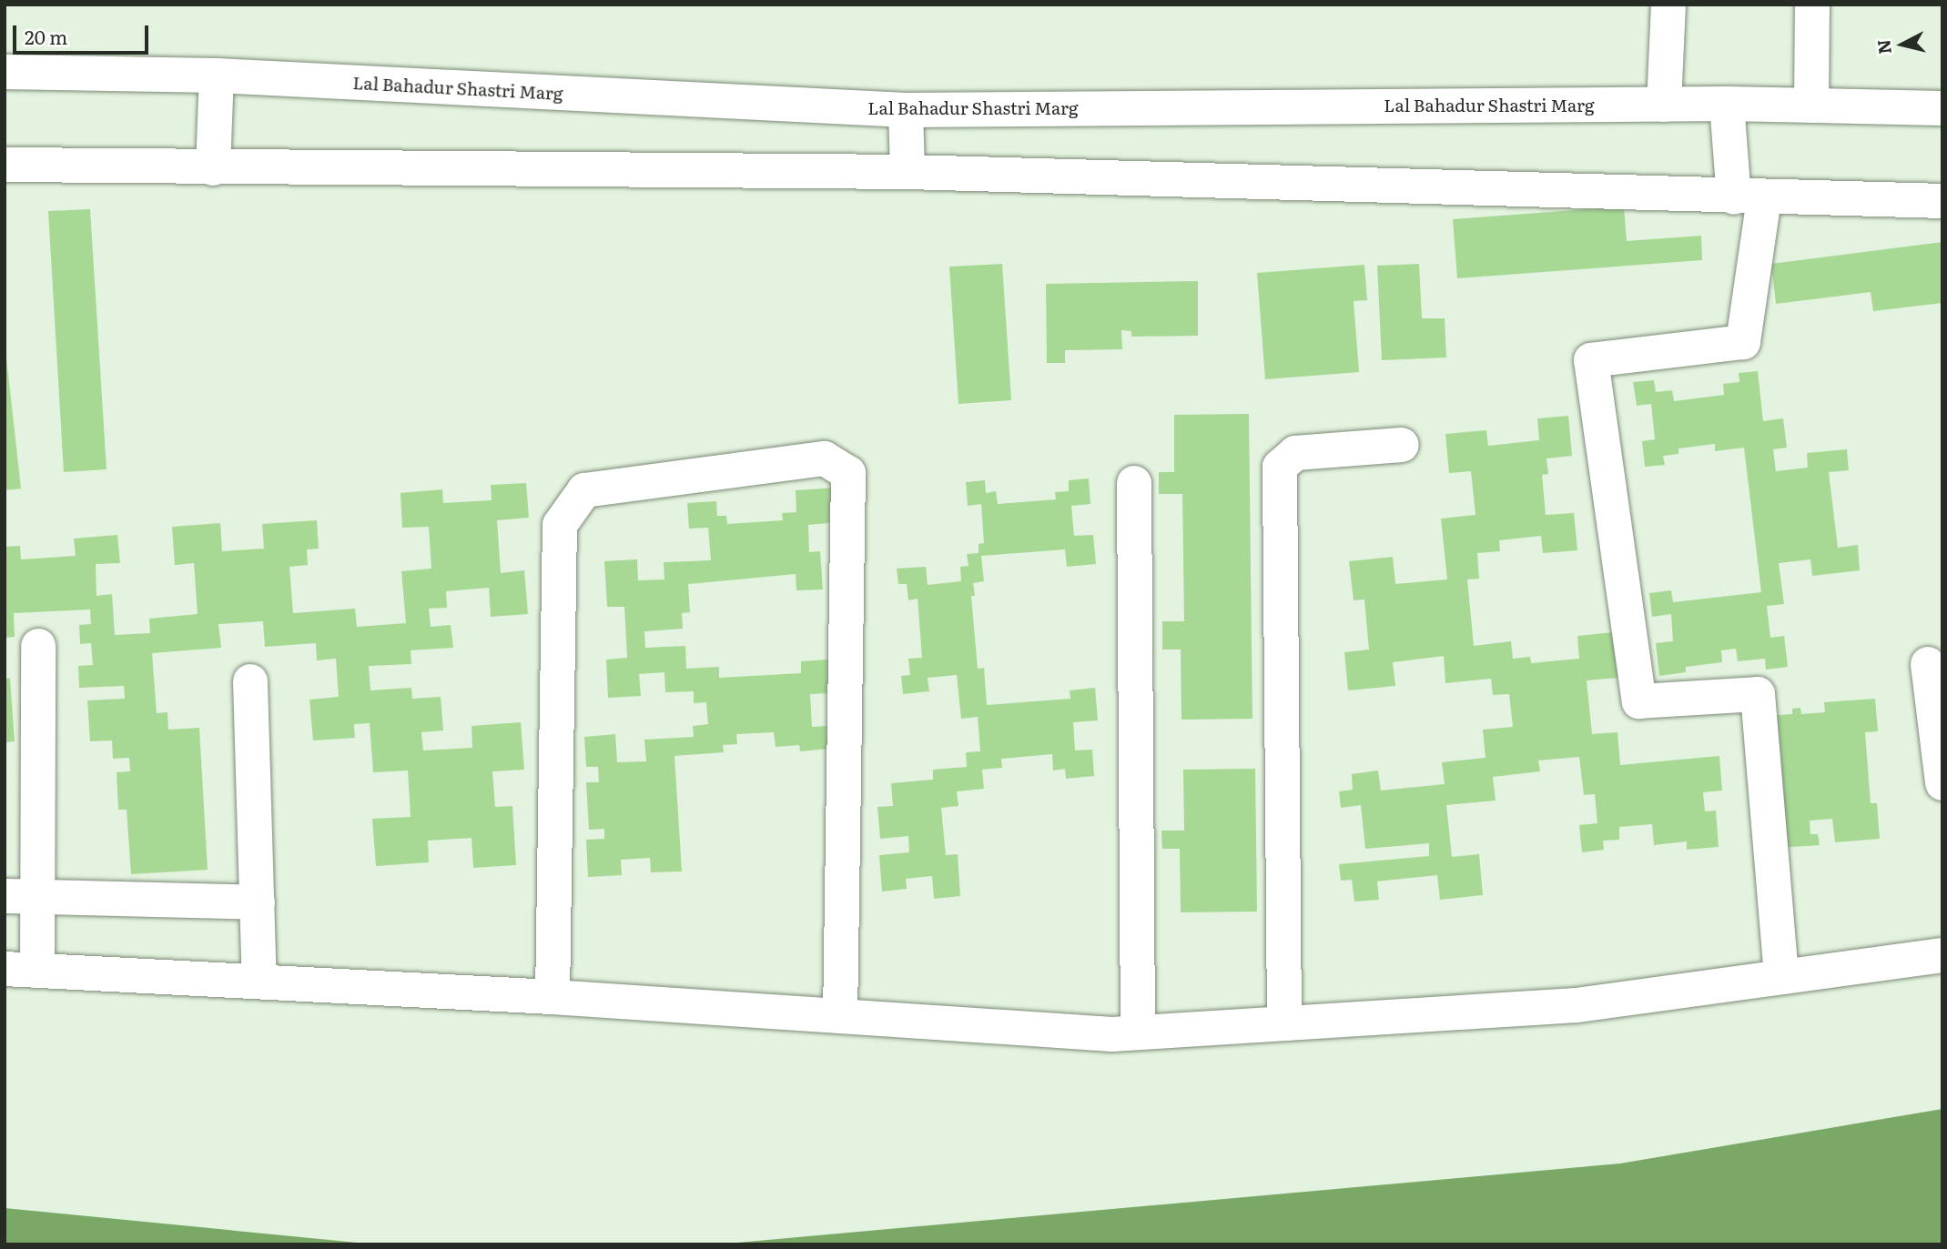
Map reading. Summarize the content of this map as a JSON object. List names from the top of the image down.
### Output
{
  "streets": {
    "street": ["Lal Bahadur Shastri Marg"]
  },
  "scale_bar": "20 m",
  "north": "left"
}
